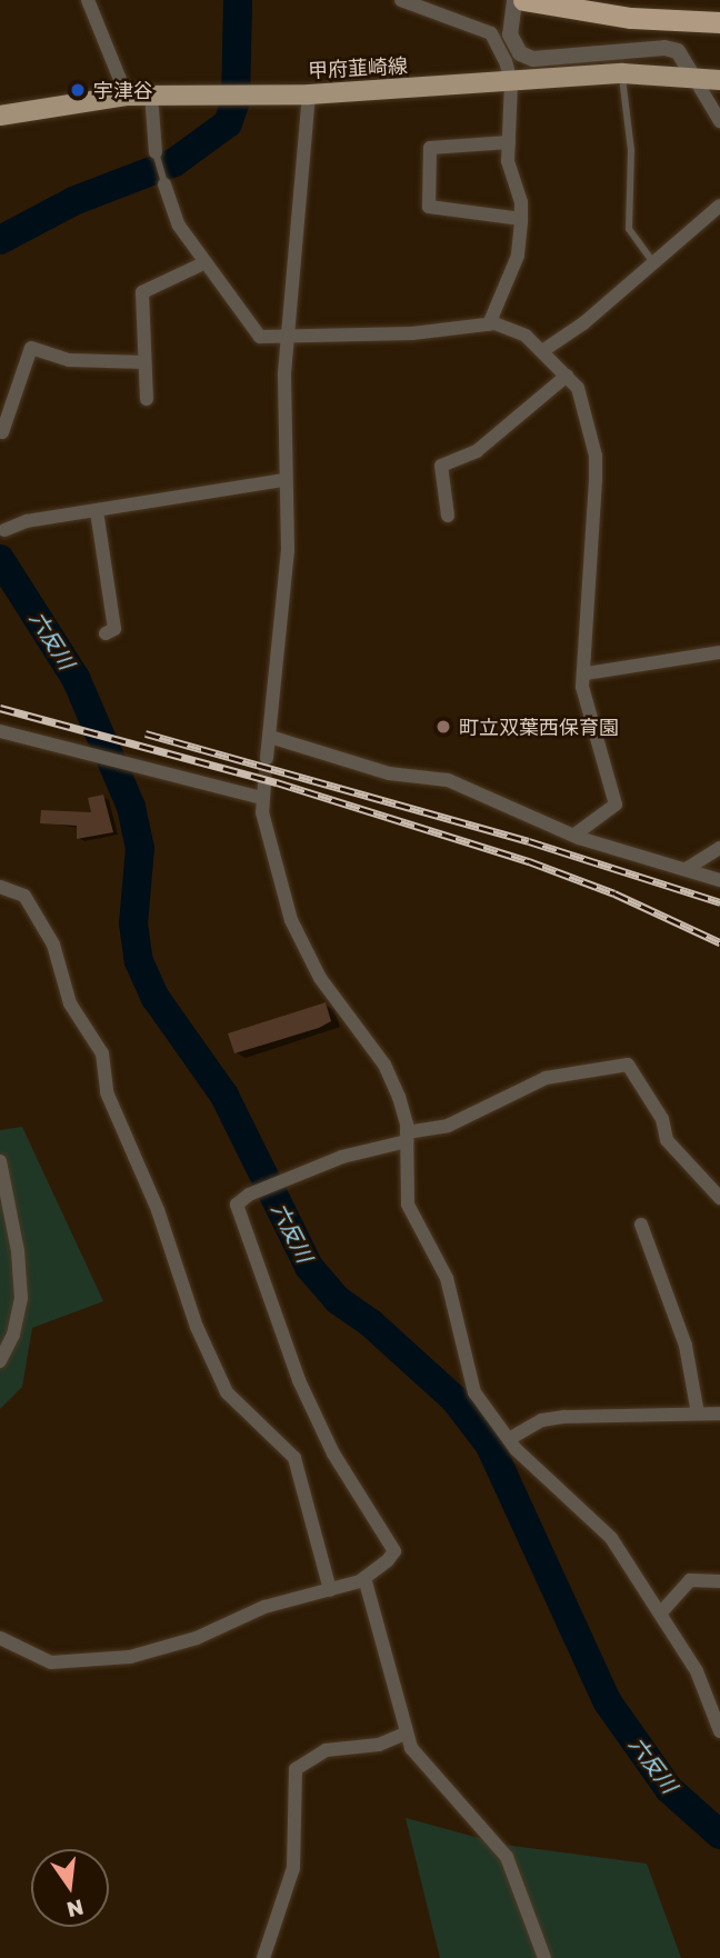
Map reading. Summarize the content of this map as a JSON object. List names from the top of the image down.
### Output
{
  "streets": {
    "main road": ["甲府韮崎線"]
  },
  "water": ["六反川"],
  "places": ["宇津谷", "町立双葉西保育園"],
  "north": "bottom"
}
